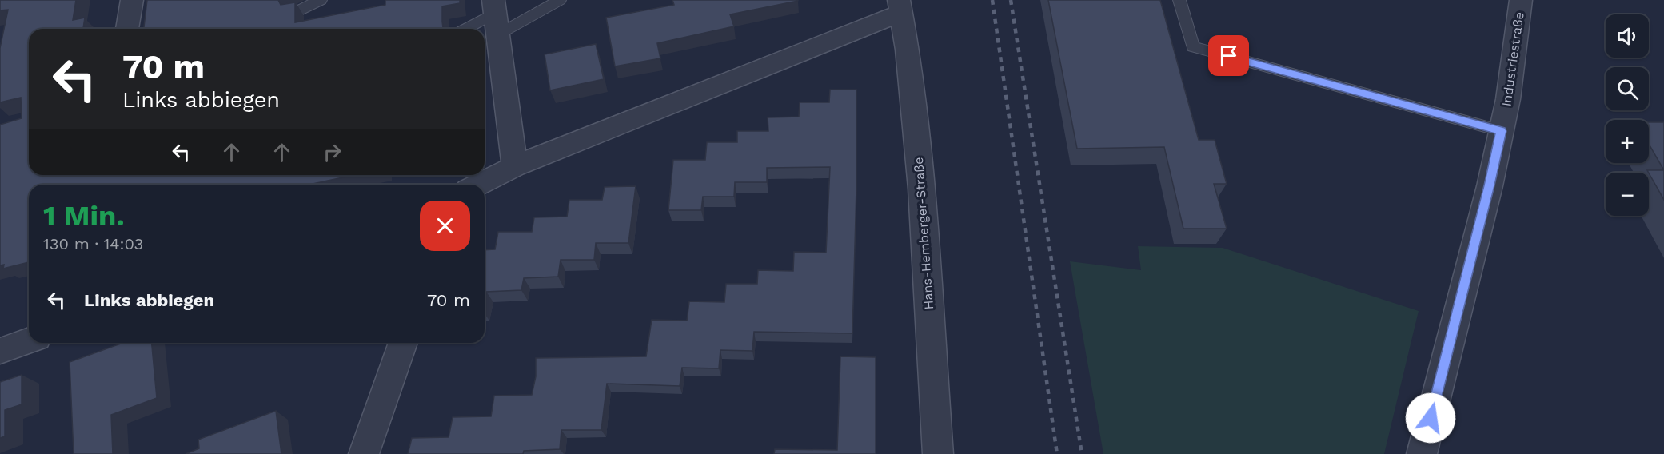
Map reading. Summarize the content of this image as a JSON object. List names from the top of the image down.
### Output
{
  "streets": {
    "street": ["Industriestraße", "Hans-Hemberger-Straße"]
  },
  "page": {
    "map_buttons": ["+", "−"],
    "turn": ["70 m", "Links abbiegen"],
    "heading": ["1 Min.", "130 m · 14:03"],
    "list": [
      {
        "name": "Links abbiegen",
        "value": "70 m"
      }
    ]
  }
}
